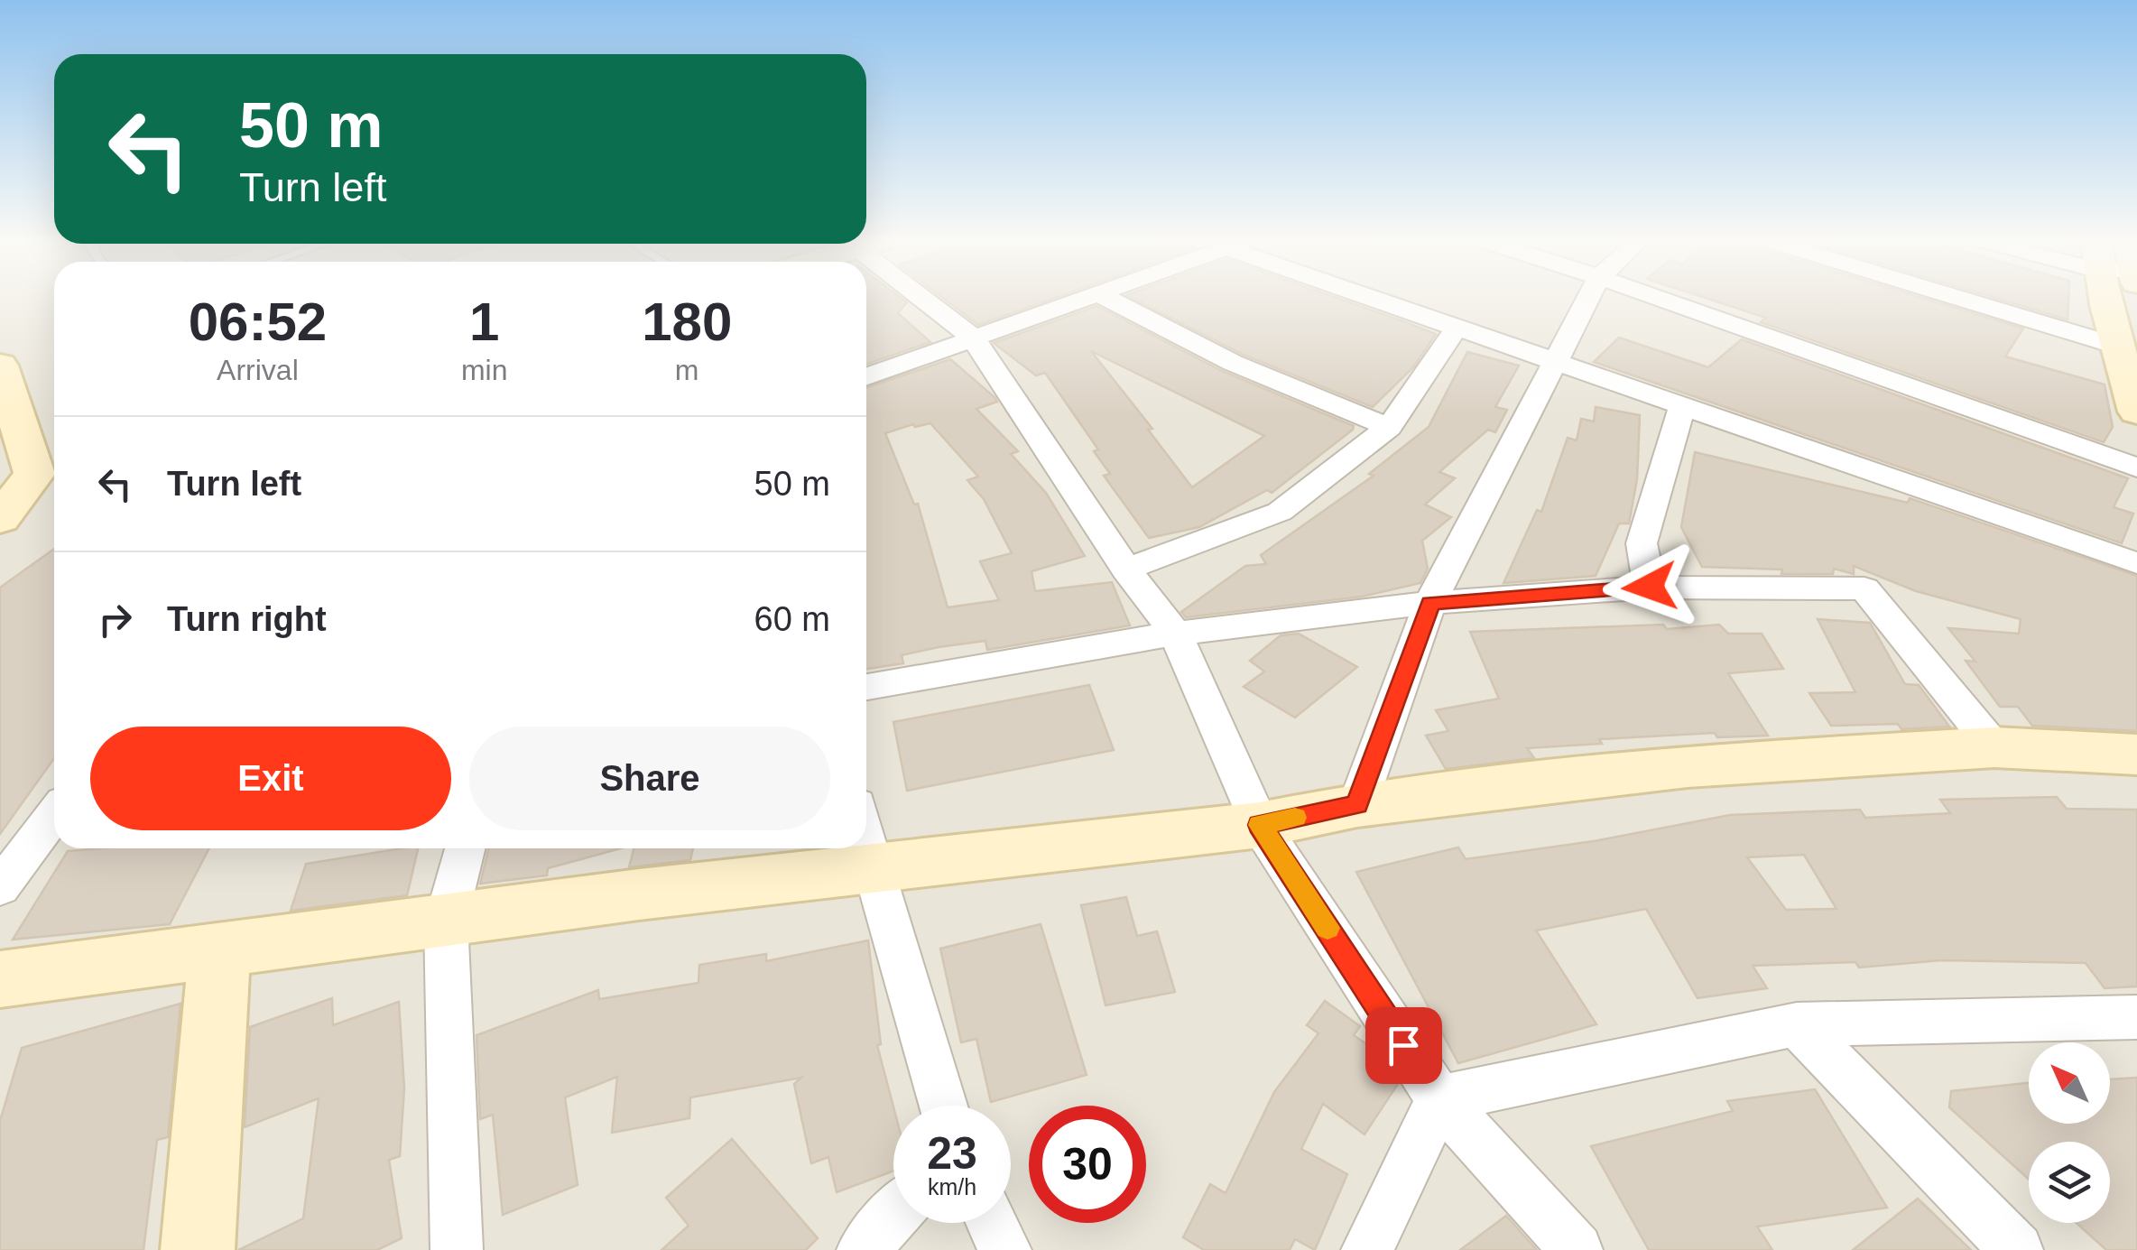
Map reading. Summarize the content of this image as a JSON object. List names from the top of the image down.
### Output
{
  "north": "top left",
  "page": {
    "turn": ["50 m", "Turn left"],
    "eta": [
      "06:52",
      "Arrival",
      "1",
      "min",
      "180",
      "m"
    ],
    "list": [
      {
        "name": "Turn left",
        "value": "50 m"
      },
      {
        "name": "Turn right",
        "value": "60 m"
      }
    ],
    "buttons": ["Exit", "Share"],
    "speed": "23 km/h",
    "limit": "30"
  }
}
